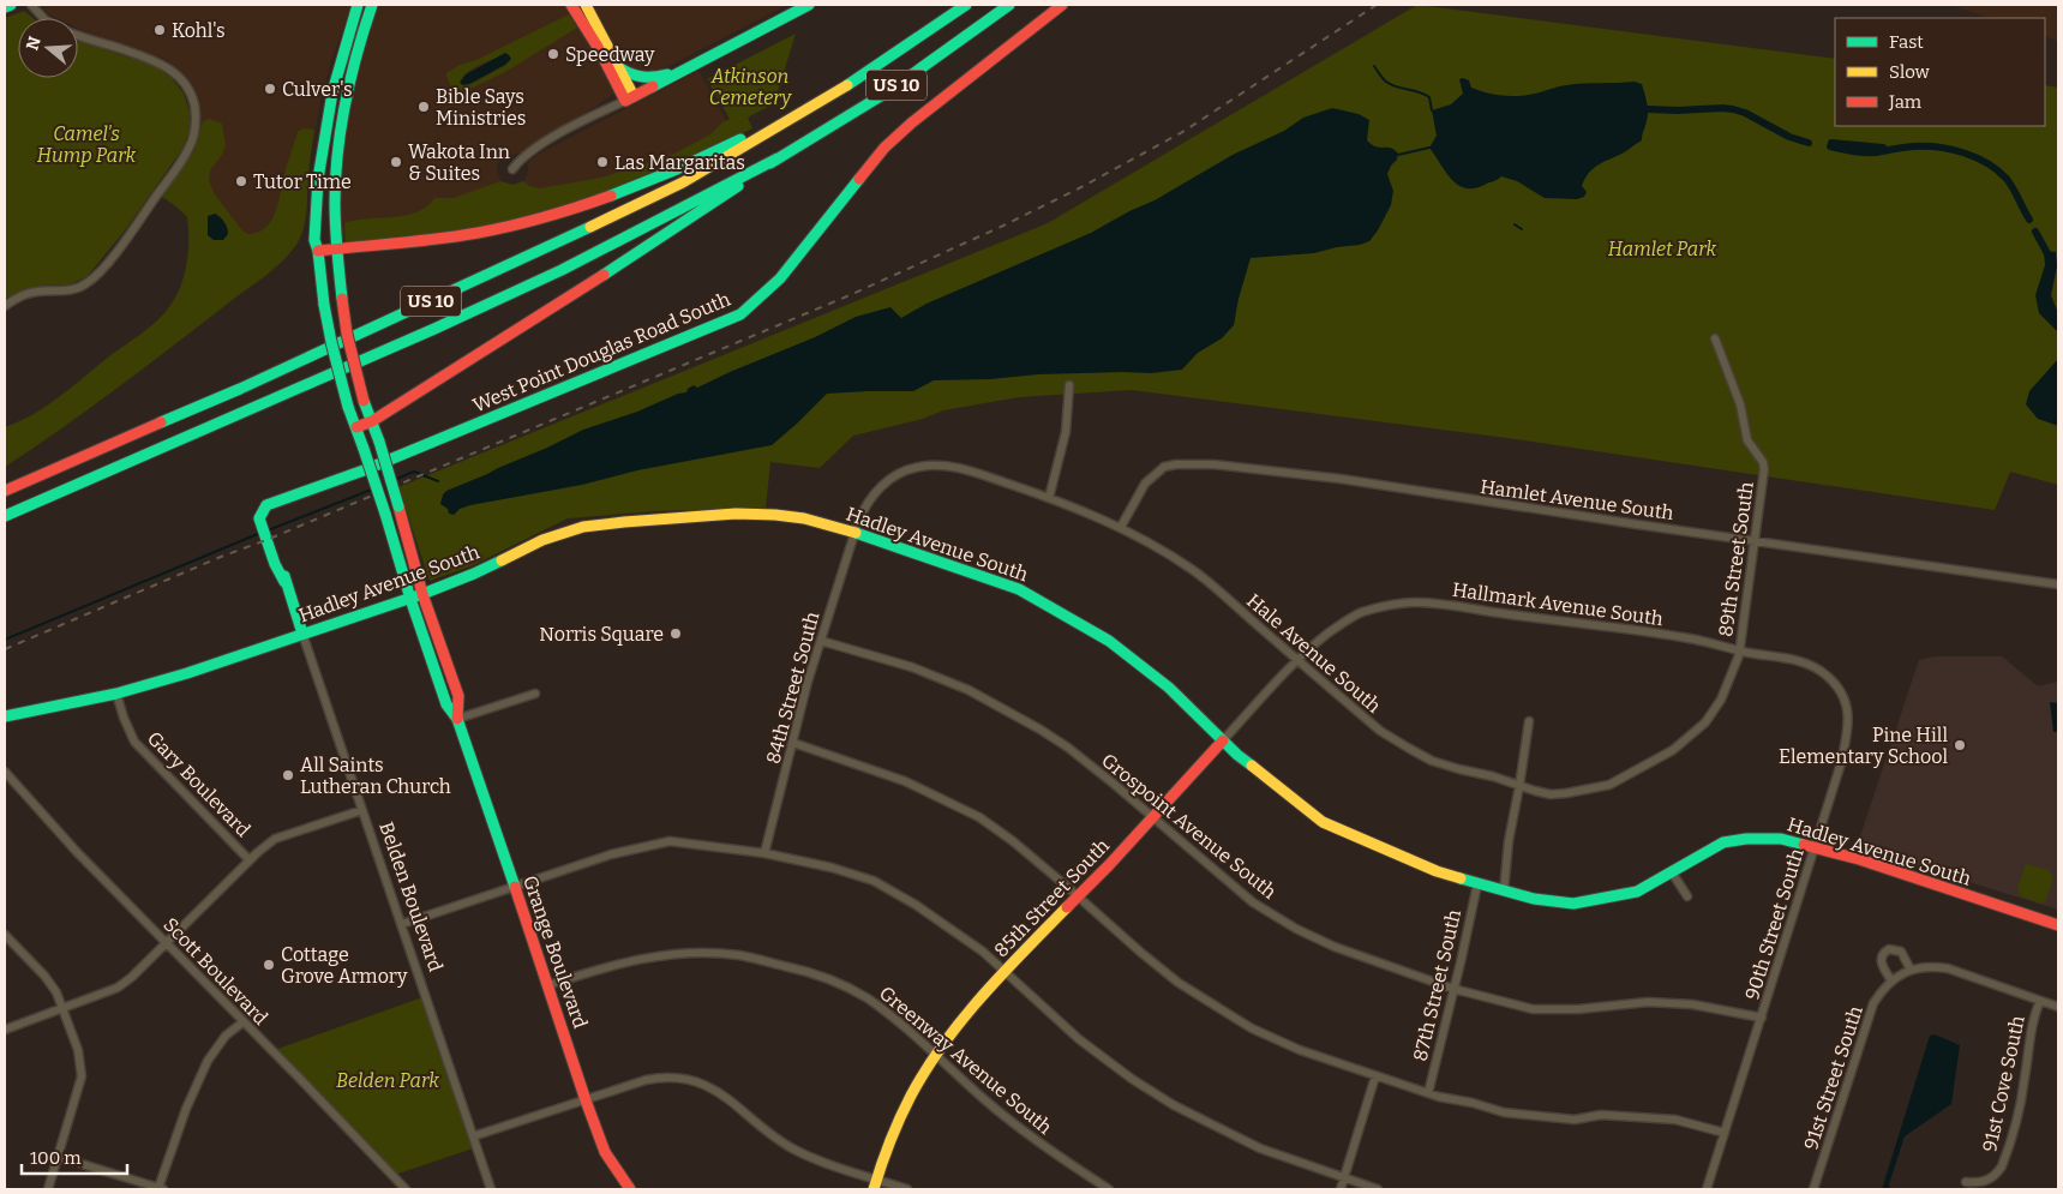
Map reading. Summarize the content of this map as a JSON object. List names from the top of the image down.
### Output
{
  "streets": {
    "main road": [
      "US 10",
      "West Point Douglas Road South",
      "Hadley Avenue South",
      "Belden Boulevard",
      "85th Street South",
      "Grange Boulevard"
    ],
    "street": [
      "Hamlet Avenue South",
      "89th Street South",
      "Hallmark Avenue South",
      "Hale Avenue South",
      "84th Street South",
      "Gary Boulevard",
      "Grospoint Avenue South",
      "90th Street South",
      "Scott Boulevard",
      "87th Street South",
      "Greenway Avenue South",
      "91st Street South",
      "91st Cove South"
    ]
  },
  "crossings": [
    ["West Point Douglas Road South", "Belden Boulevard"],
    ["Hamlet Avenue South", "89th Street South"],
    ["Hamlet Avenue South", "Hale Avenue South"],
    ["Hadley Avenue South", "Hale Avenue South"],
    ["Hadley Avenue South", "84th Street South"],
    ["Hadley Avenue South", "Gary Boulevard"],
    ["Hadley Avenue South", "Belden Boulevard"],
    ["Hadley Avenue South", "85th Street South"],
    ["Hadley Avenue South", "90th Street South"],
    ["Hadley Avenue South", "Grange Boulevard"],
    ["Hadley Avenue South", "87th Street South"],
    ["89th Street South", "Hallmark Avenue South"],
    ["89th Street South", "Hale Avenue South"],
    ["Hallmark Avenue South", "Hale Avenue South"],
    ["Hallmark Avenue South", "85th Street South"],
    ["Hallmark Avenue South", "90th Street South"],
    ["Hale Avenue South", "84th Street South"],
    ["Hale Avenue South", "85th Street South"],
    ["84th Street South", "Grospoint Avenue South"],
    ["Grospoint Avenue South", "85th Street South"],
    ["Grospoint Avenue South", "90th Street South"],
    ["Grospoint Avenue South", "87th Street South"],
    ["85th Street South", "Greenway Avenue South"],
    ["Grange Boulevard", "Greenway Avenue South"],
    ["91st Street South", "91st Cove South"]
  ],
  "parks": [
    "Atkinson Cemetery",
    "Camel's Hump Park",
    "Hamlet Park",
    "Belden Park"
  ],
  "places": [
    "Kohl's",
    "Speedway",
    "Culver's",
    "Bible Says Ministries",
    "Wakota Inn & Suites",
    "Las Margaritas",
    "Tutor Time",
    "Norris Square",
    "Pine Hill Elementary School",
    "All Saints Lutheran Church",
    "Cottage Grove Armory"
  ],
  "legend": ["Fast", "Slow", "Jam"],
  "scale_bar": "100 m",
  "north": "left"
}
